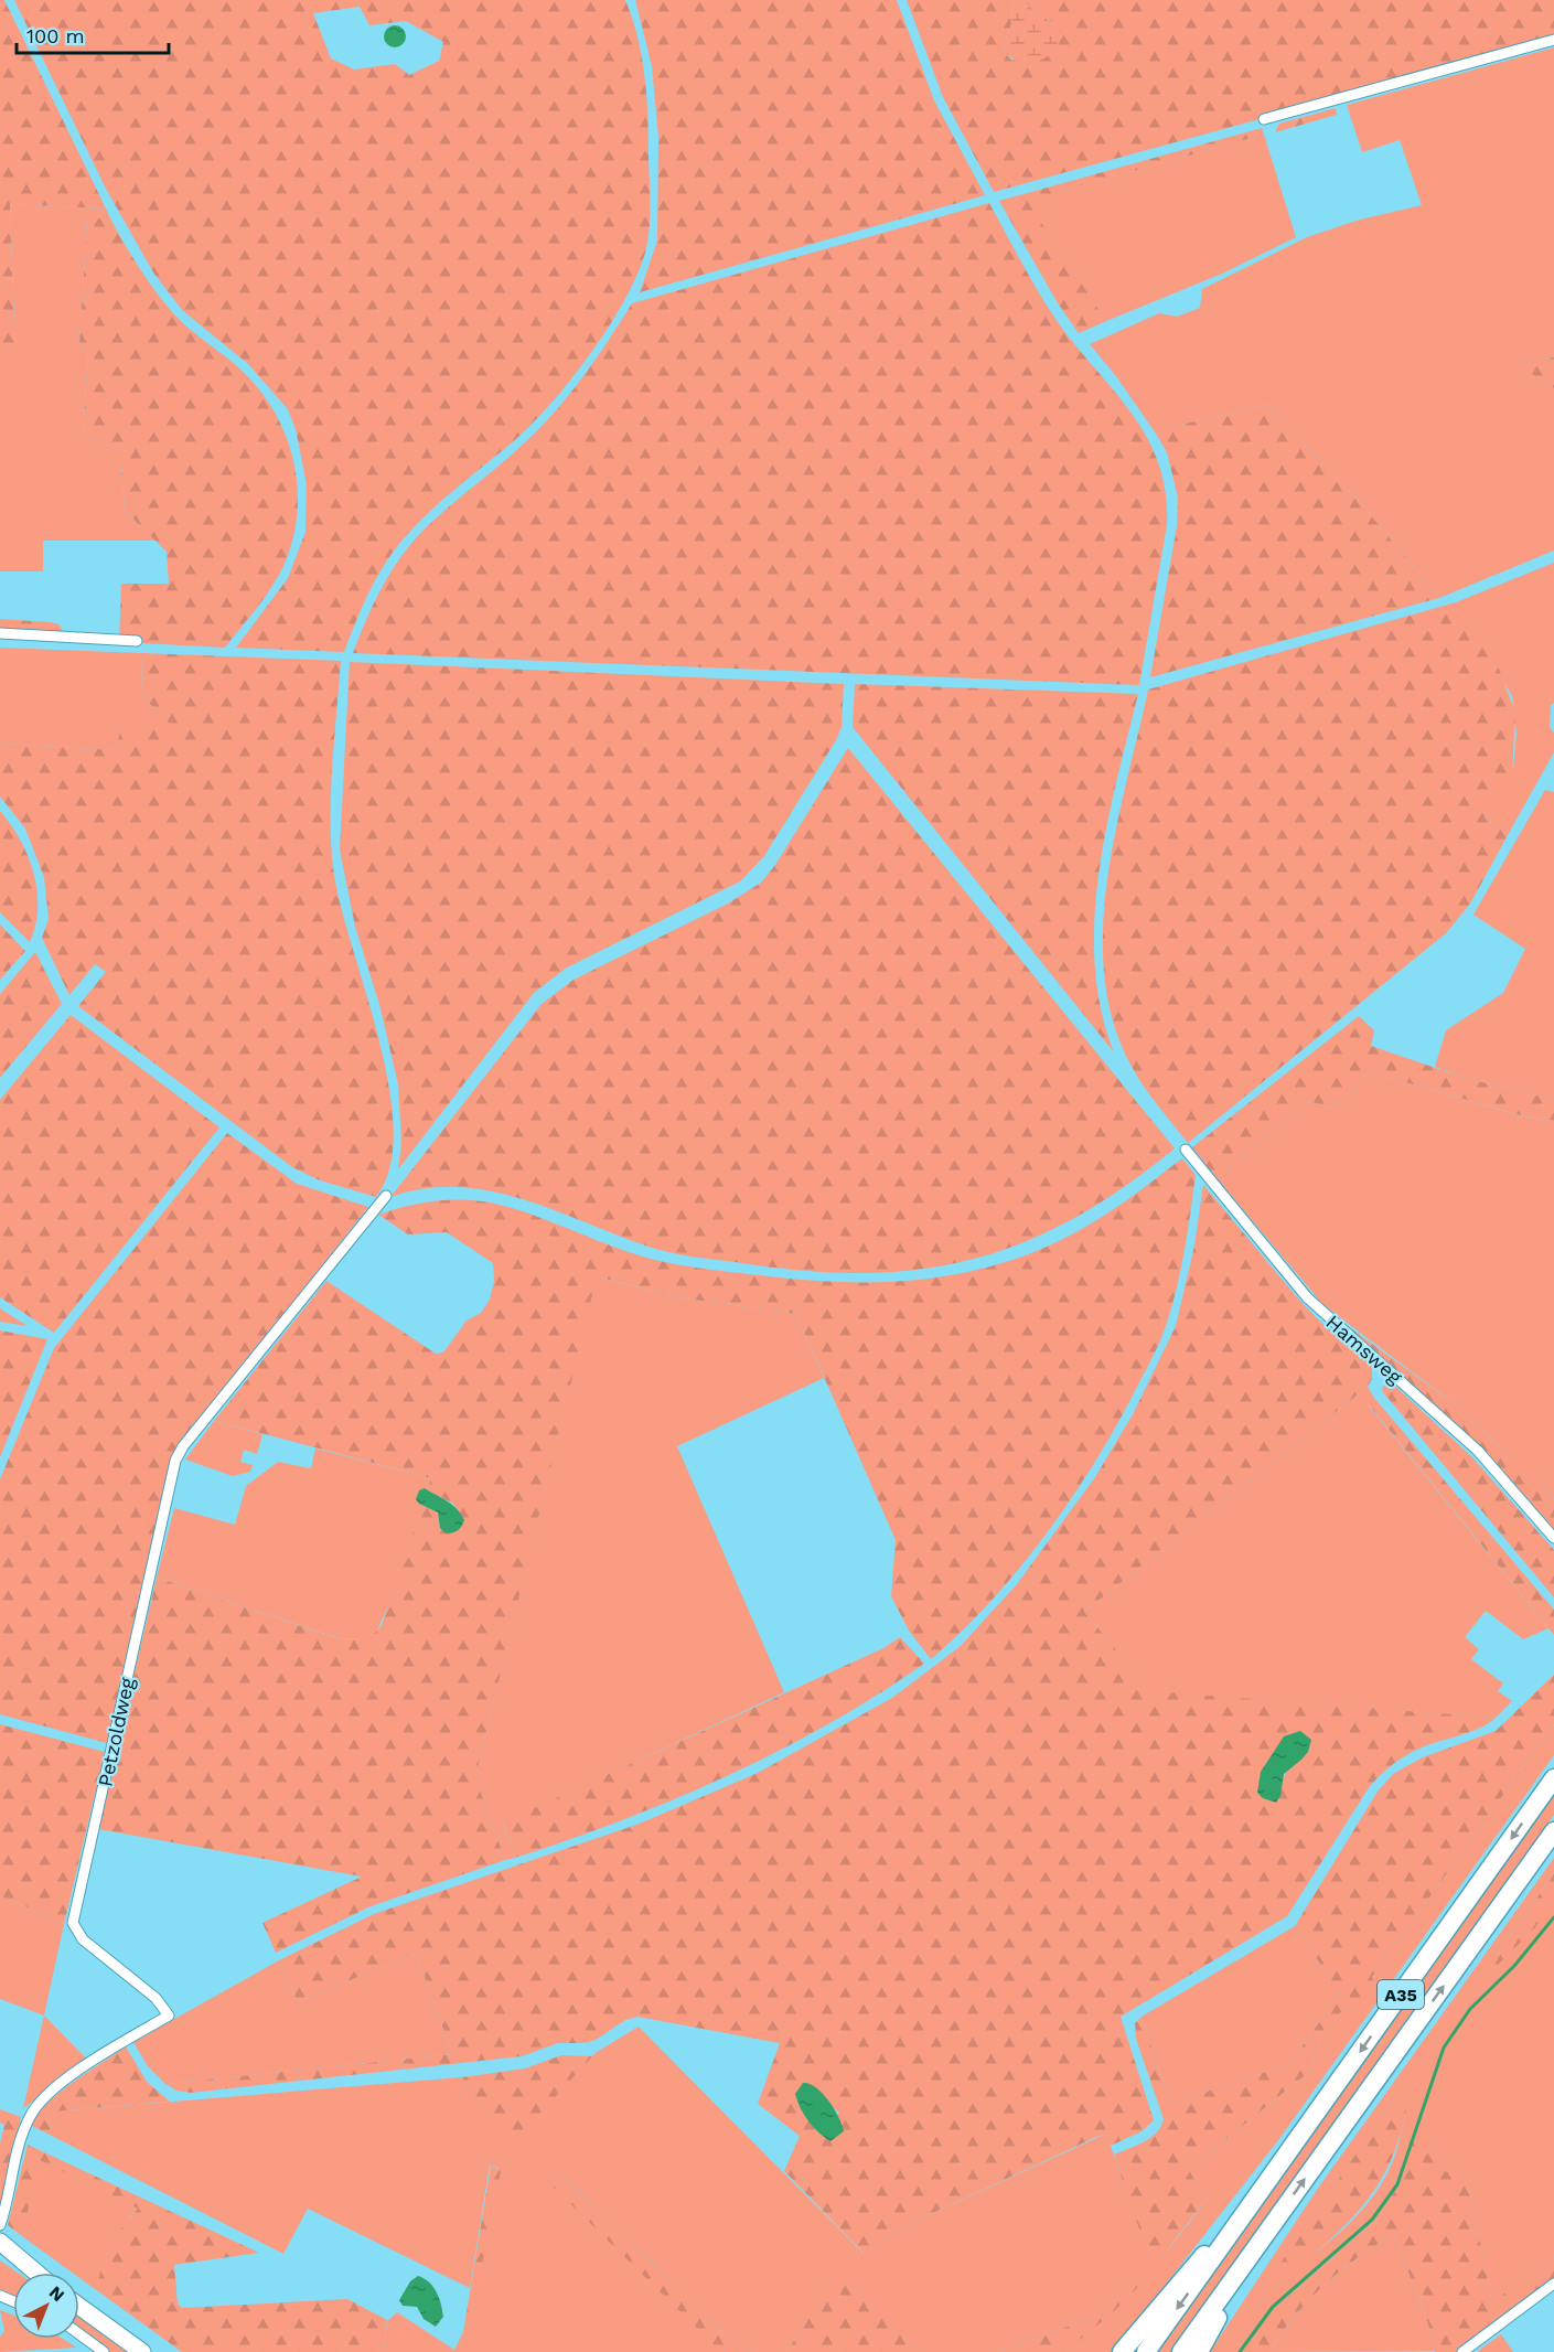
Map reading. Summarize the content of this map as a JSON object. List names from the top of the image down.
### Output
{
  "streets": {
    "highway": ["A35"],
    "street": ["Hamsweg", "Petzoldweg"]
  },
  "scale_bar": "100 m",
  "north": "top right"
}
